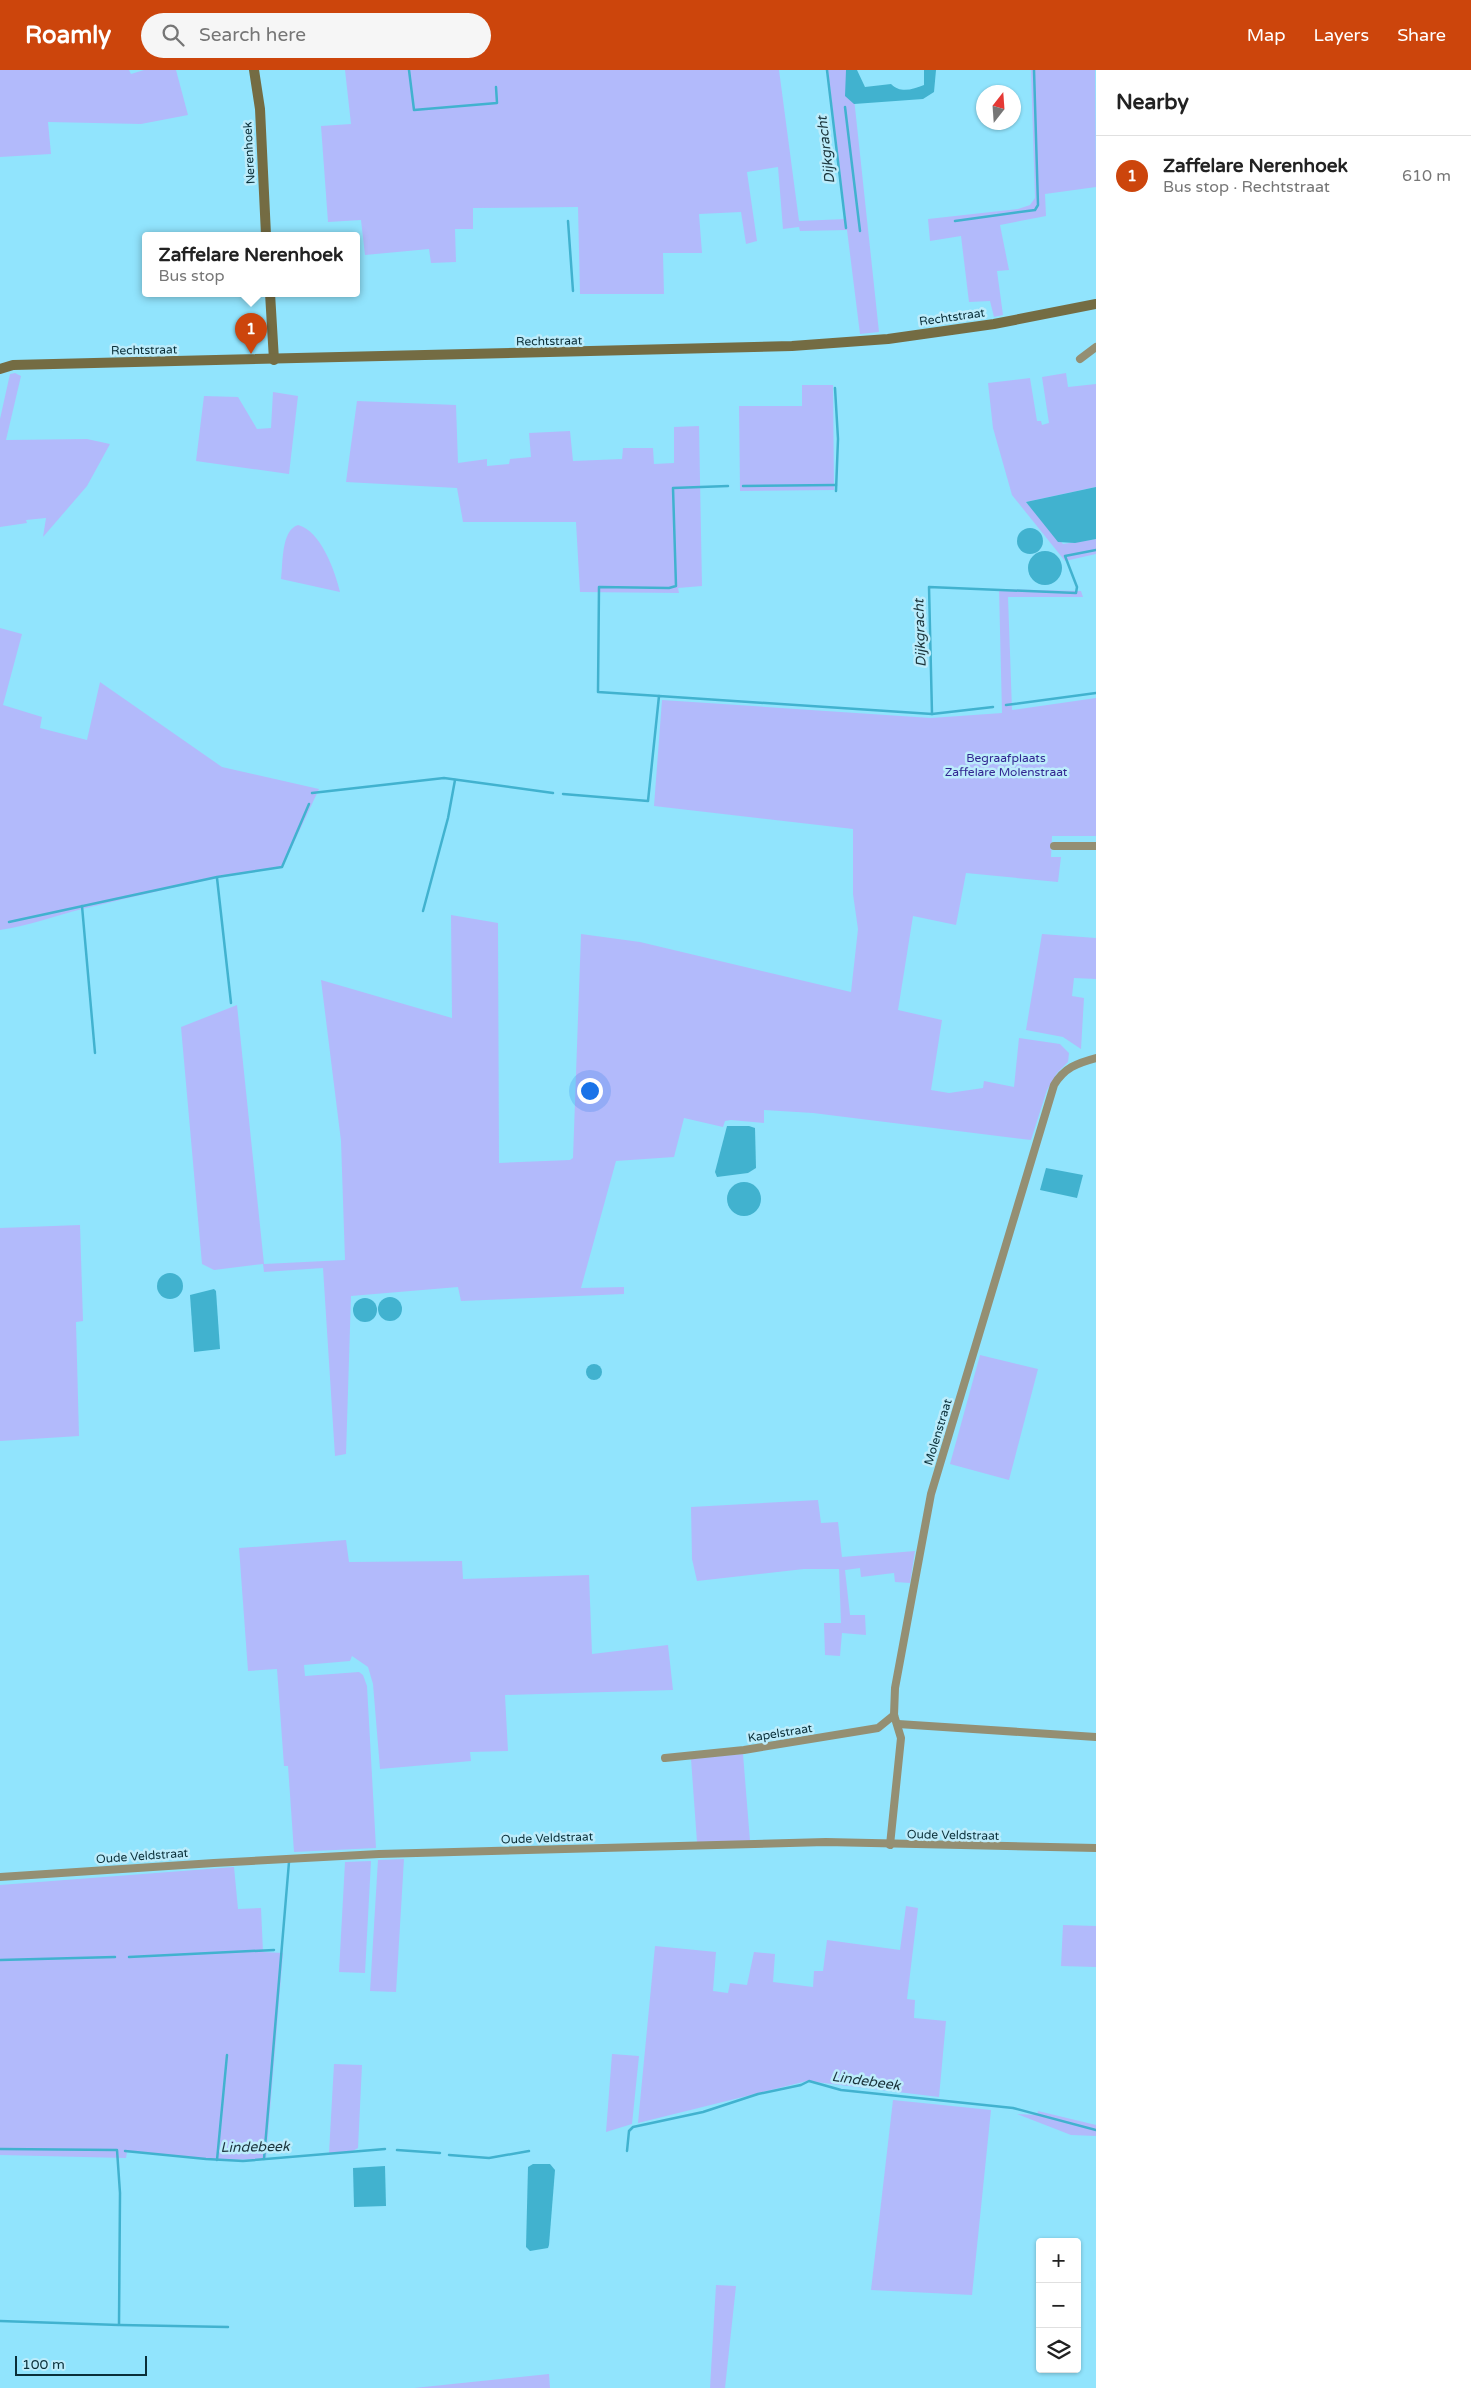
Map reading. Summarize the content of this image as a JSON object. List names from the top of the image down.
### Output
{
  "streets": {
    "street": [
      "Nerenhoek",
      "Rechtstraat",
      "Molenstraat",
      "Kapelstraat",
      "Oude Veldstraat"
    ]
  },
  "crossings": [
    ["Molenstraat", "Kapelstraat"],
    ["Molenstraat", "Oude Veldstraat"]
  ],
  "water": ["Dijkgracht", "Lindebeek"],
  "parks": ["Begraafplaats Zaffelare Molenstraat"],
  "scale_bar": "100 m",
  "north": "top",
  "page": {
    "header": "Roamly",
    "search": "Search here",
    "nav": ["Map", "Layers", "Share"],
    "heading": "Nearby",
    "list": [
      {
        "mark": "1",
        "name": "Zaffelare Nerenhoek",
        "note": "Bus stop · Rechtstraat",
        "value": "610 m"
      }
    ],
    "popup": ["Zaffelare Nerenhoek", "Bus stop"],
    "pins": "1",
    "map_buttons": ["+", "−"],
    "scale": "100 m"
  }
}
